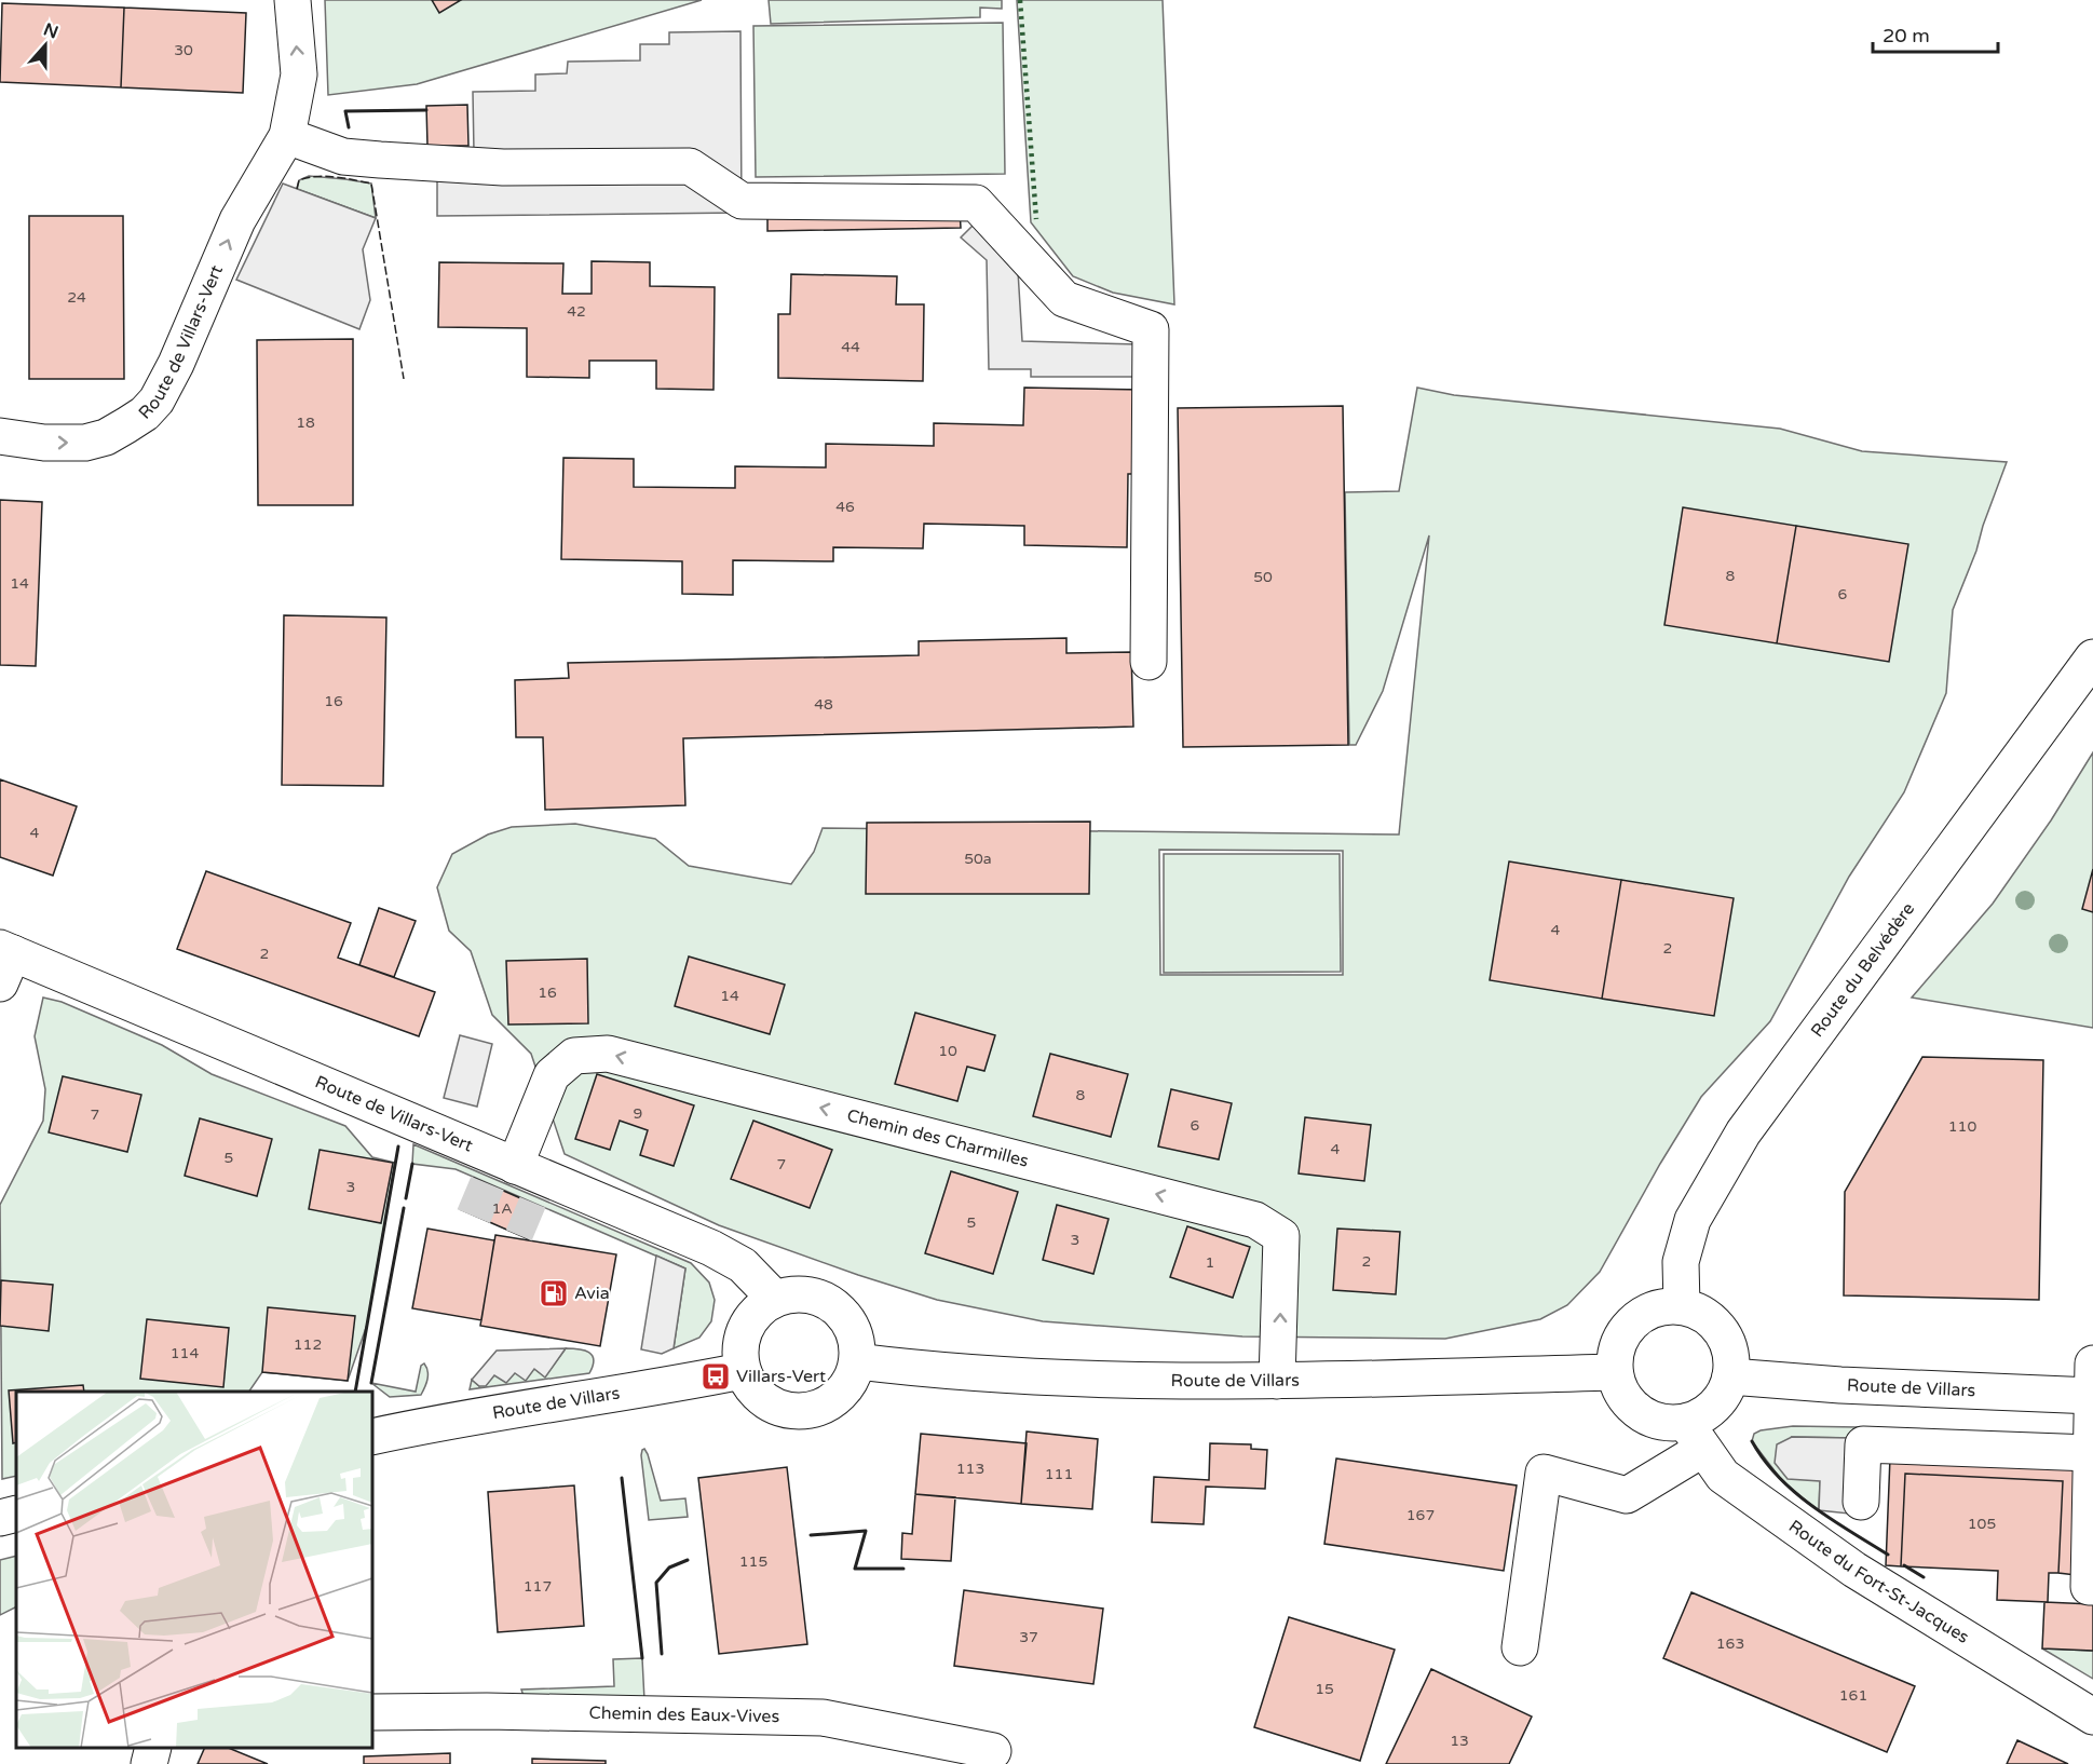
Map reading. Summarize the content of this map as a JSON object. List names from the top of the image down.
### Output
{
  "streets": {
    "street": [
      "Route de Villars-Vert",
      "Route du Belvédère",
      "Chemin des Charmilles",
      "Route de Villars",
      "Route du Fort-St-Jacques",
      "Chemin des Eaux-Vives"
    ]
  },
  "crossings": [
    ["Route de Villars-Vert", "Chemin des Charmilles"],
    ["Route de Villars-Vert", "Route de Villars"],
    ["Route du Belvédère", "Route de Villars"],
    ["Route du Belvédère", "Route du Fort-St-Jacques"],
    ["Chemin des Charmilles", "Route de Villars"],
    ["Route de Villars", "Route du Fort-St-Jacques"]
  ],
  "one_way": ["Route de Villars-Vert"],
  "places": {
    "fuel station": ["Avia"],
    "bus stop": ["Villars-Vert"]
  },
  "house_numbers": [
    "30",
    "24",
    "42",
    "44",
    "18",
    "46",
    "8",
    "50",
    "14",
    "6",
    "16",
    "48",
    "4",
    "50a",
    "4",
    "2",
    "2",
    "16",
    "14",
    "10",
    "8",
    "9",
    "7",
    "6",
    "110",
    "4",
    "5",
    "7",
    "3",
    "1A",
    "5",
    "3",
    "2",
    "1",
    "112",
    "114",
    "113",
    "111",
    "167",
    "105",
    "115",
    "117",
    "37",
    "163",
    "15",
    "161",
    "13"
  ],
  "scale_bar": "20 m",
  "north": "top"
}
